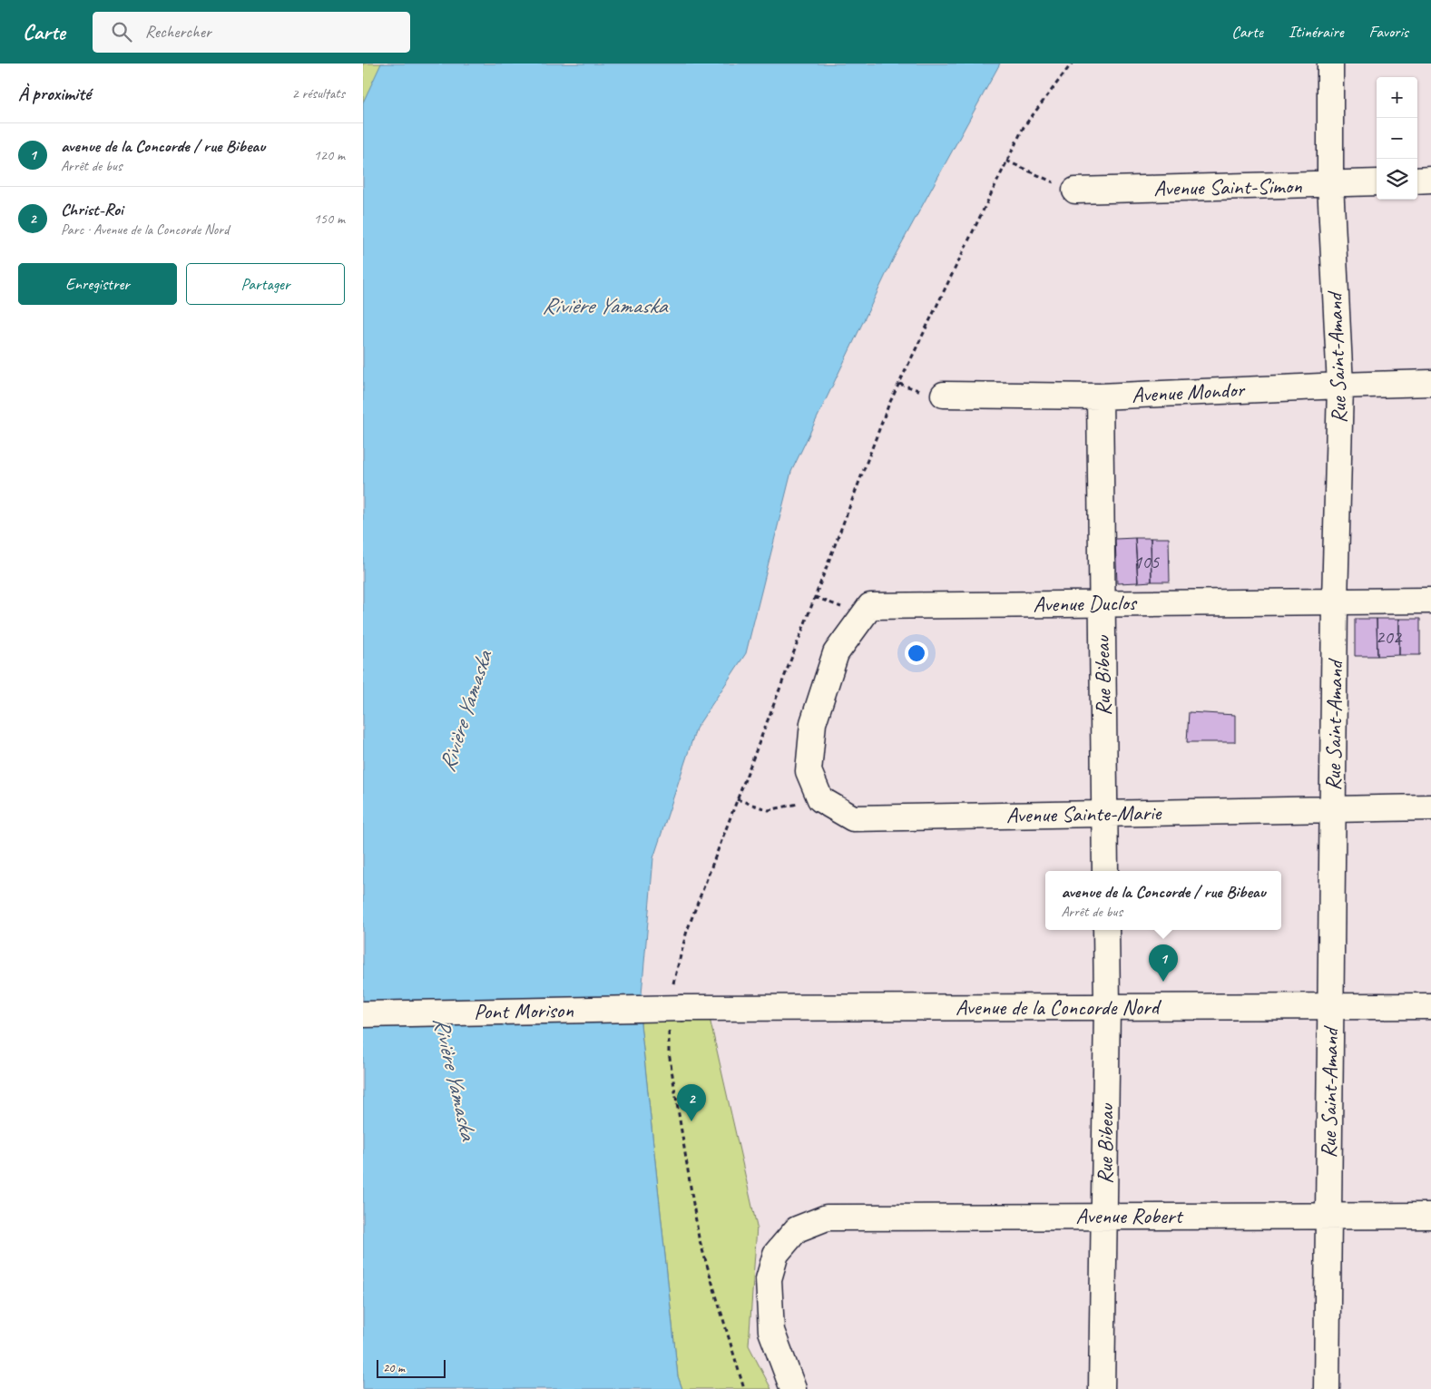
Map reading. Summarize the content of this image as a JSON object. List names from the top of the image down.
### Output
{
  "streets": {
    "street": [
      "Avenue Saint-Simon",
      "Rue Saint-Amand",
      "Avenue Mondor",
      "Avenue Duclos",
      "Rue Bibeau",
      "Avenue Sainte-Marie",
      "Avenue de la Concorde Nord",
      "Pont Morison",
      "Avenue Robert"
    ]
  },
  "crossings": [
    ["Avenue Saint-Simon", "Rue Saint-Amand"],
    ["Rue Saint-Amand", "Avenue Mondor"],
    ["Rue Saint-Amand", "Avenue Duclos"],
    ["Rue Saint-Amand", "Avenue Sainte-Marie"],
    ["Rue Saint-Amand", "Avenue de la Concorde Nord"],
    ["Rue Saint-Amand", "Avenue Robert"],
    ["Avenue Mondor", "Rue Bibeau"],
    ["Avenue Duclos", "Rue Bibeau"],
    ["Avenue Duclos", "Avenue Sainte-Marie"],
    ["Rue Bibeau", "Avenue Sainte-Marie"],
    ["Rue Bibeau", "Avenue de la Concorde Nord"],
    ["Rue Bibeau", "Avenue Robert"],
    ["Avenue de la Concorde Nord", "Pont Morison"]
  ],
  "water": ["Rivière Yamaska"],
  "house_numbers": ["105", "202"],
  "scale_bar": "20 m",
  "page": {
    "header": "Carte",
    "search": "Rechercher",
    "nav": ["Carte", "Itinéraire", "Favoris"],
    "heading": ["À proximité", "2 résultats"],
    "map_buttons": ["+", "−"],
    "list": [
      {
        "mark": "1",
        "name": "avenue de la Concorde / rue Bibeau",
        "note": "Arrêt de bus",
        "value": "120 m"
      },
      {
        "mark": "2",
        "name": "Christ-Roi",
        "note": "Parc · Avenue de la Concorde Nord",
        "value": "150 m"
      }
    ],
    "buttons": ["Enregistrer", "Partager"],
    "popup": ["avenue de la Concorde / rue Bibeau", "Arrêt de bus"],
    "pins": ["1", "2"],
    "scale": "20 m"
  }
}
